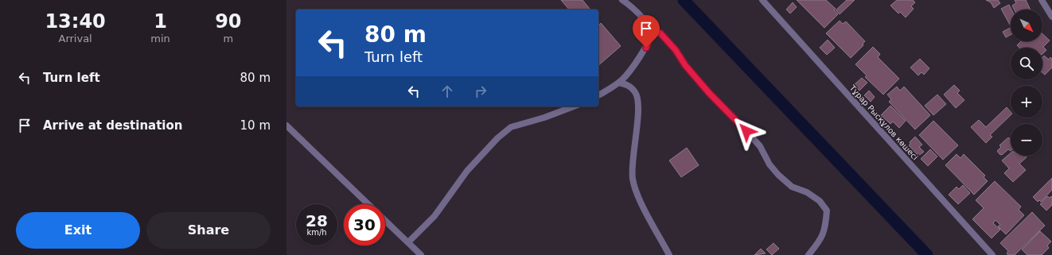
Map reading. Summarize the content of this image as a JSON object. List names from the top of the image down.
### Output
{
  "streets": {
    "street": ["Тұрар Рысқұлов көшесі"]
  },
  "north": "bottom right",
  "page": {
    "eta": [
      "13:40",
      "Arrival",
      "1",
      "min",
      "90",
      "m"
    ],
    "map_buttons": ["+", "−"],
    "turn": ["80 m", "Turn left"],
    "list": [
      {
        "name": "Turn left",
        "value": "80 m"
      },
      {
        "name": "Arrive at destination",
        "value": "10 m"
      }
    ],
    "speed": "28 km/h",
    "limit": "30",
    "buttons": ["Exit", "Share"]
  }
}
